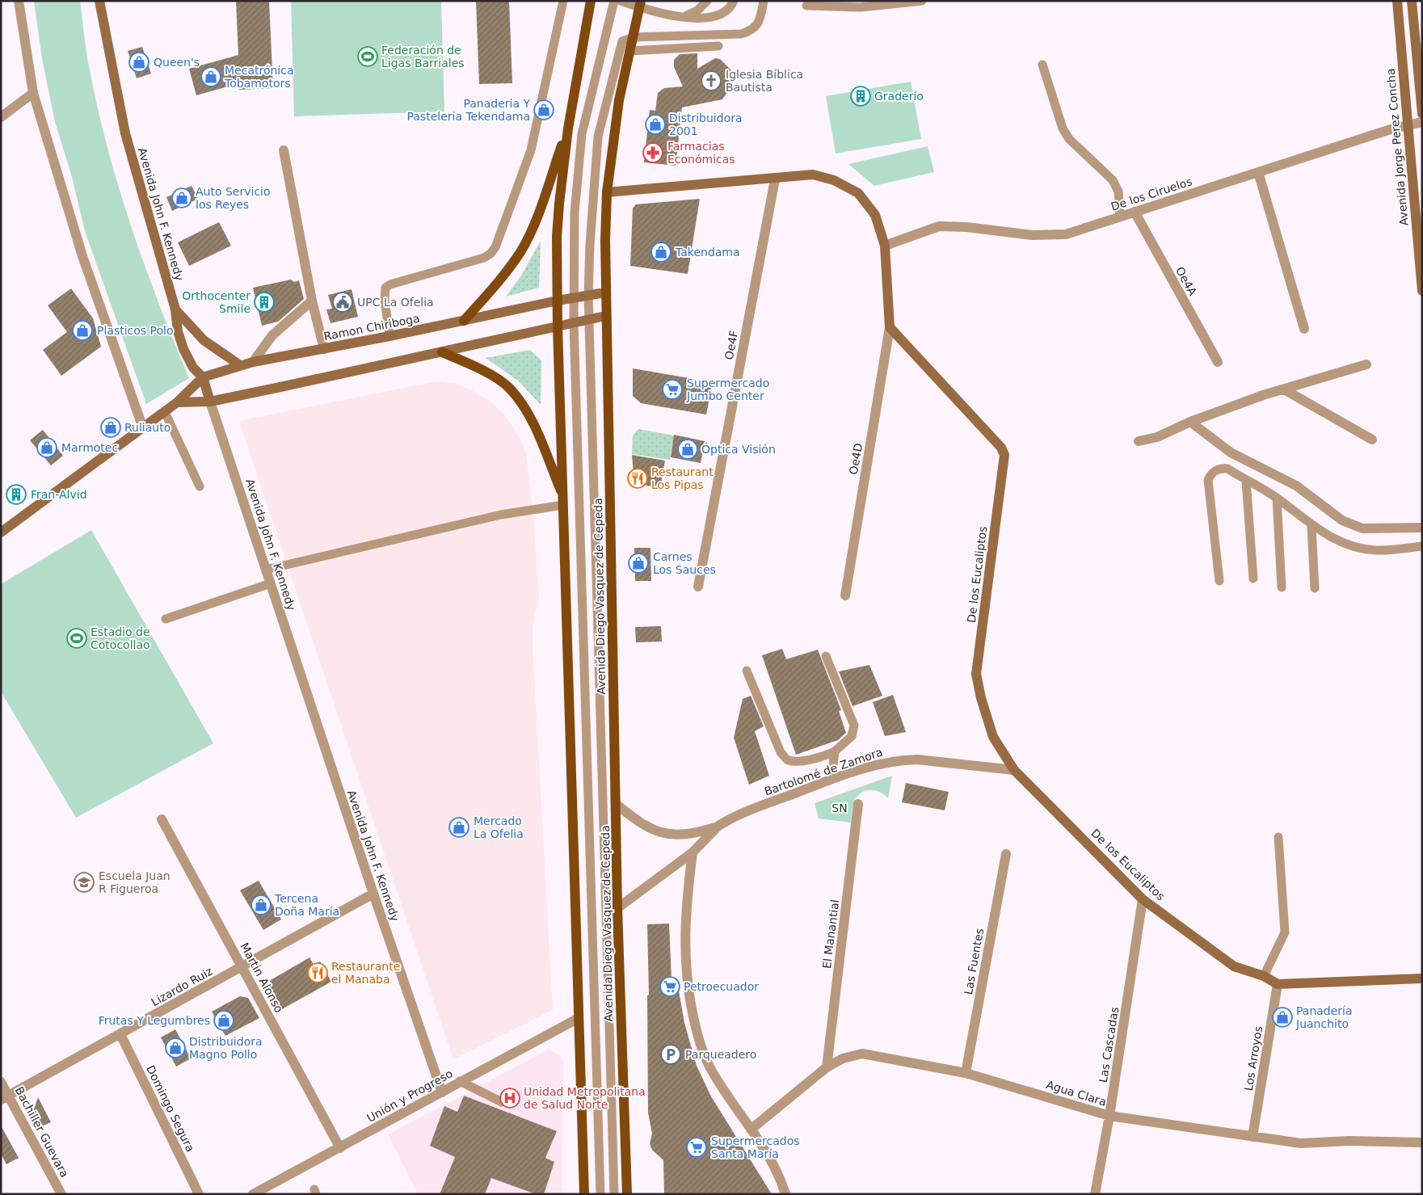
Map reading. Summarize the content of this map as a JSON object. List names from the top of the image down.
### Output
{
  "streets": {
    "main road": ["Avenida Diego Vasquez de Cepeda"],
    "street": [
      "Avenida Jorge Perez Concha",
      "De los Ciruelos",
      "Avenida John F. Kennedy",
      "Oe4A",
      "Ramon Chiriboga",
      "Oe4F",
      "Oe4D",
      "De los Eucaliptos",
      "Bartolomé de Zamora",
      "El Manantial",
      "Las Fuentes",
      "Martin Alonso",
      "Lizardo Ruiz",
      "Las Cascadas",
      "Los Arroyos",
      "Agua Clara",
      "Unión y Progreso",
      "Domingo Segura",
      "Bachiller Guevara"
    ]
  },
  "crossings": [
    ["Avenida Jorge Perez Concha", "De los Ciruelos"],
    ["De los Ciruelos", "Oe4A"],
    ["Avenida John F. Kennedy", "Ramon Chiriboga"],
    ["Avenida John F. Kennedy", "Lizardo Ruiz"],
    ["Avenida John F. Kennedy", "Unión y Progreso"],
    ["Ramon Chiriboga", "Avenida Diego Vasquez de Cepeda"],
    ["Oe4D", "De los Eucaliptos"],
    ["De los Eucaliptos", "Bartolomé de Zamora"],
    ["De los Eucaliptos", "Las Cascadas"],
    ["De los Eucaliptos", "Los Arroyos"],
    ["Avenida Diego Vasquez de Cepeda", "Bartolomé de Zamora"],
    ["El Manantial", "Agua Clara"],
    ["Las Fuentes", "Agua Clara"],
    ["Martin Alonso", "Lizardo Ruiz"],
    ["Martin Alonso", "Unión y Progreso"],
    ["Lizardo Ruiz", "Domingo Segura"],
    ["Lizardo Ruiz", "Bachiller Guevara"],
    ["Las Cascadas", "Agua Clara"],
    ["Los Arroyos", "Agua Clara"]
  ],
  "parks": ["SN"],
  "places": {
    "sports": ["Federación de Ligas Barriales", "Estadio de Cotocollao"],
    "shop": [
      "Queen's",
      "Mecatrónica Tobamotors",
      "Panaderia Y Pasteleria Tekendama",
      "Distribuidora 2001",
      "Auto Servicio los Reyes",
      "Takendama",
      "Plasticos Polo",
      "Ruliauto",
      "Marmotec",
      "Óptica Visión",
      "Carnes Los Sauces",
      "Mercado La Ofelia",
      "Tercena Doña María",
      "Panadería Juanchito",
      "Frutas Y Legumbres",
      "Distribuidora Magno Pollo"
    ],
    "church": ["Iglesia Bíblica Bautista"],
    "building": ["Graderío", "Orthocenter Smile", "Fran-Alvid"],
    "pharmacy": ["Farmacias Económicas"],
    "public building": ["UPC La Ofelia"],
    "supermarket": ["Supermercado Jumbo Center", "Petroecuador", "Supermercados Santa María"],
    "restaurant": ["Restaurant Los Pipas", "Restaurante el Manaba"],
    "school or university": ["Escuela Juan R Figueroa"],
    "parking": ["Parqueadero"],
    "hospital": ["Unidad Metropolitana de Salud Norte"]
  }
}
